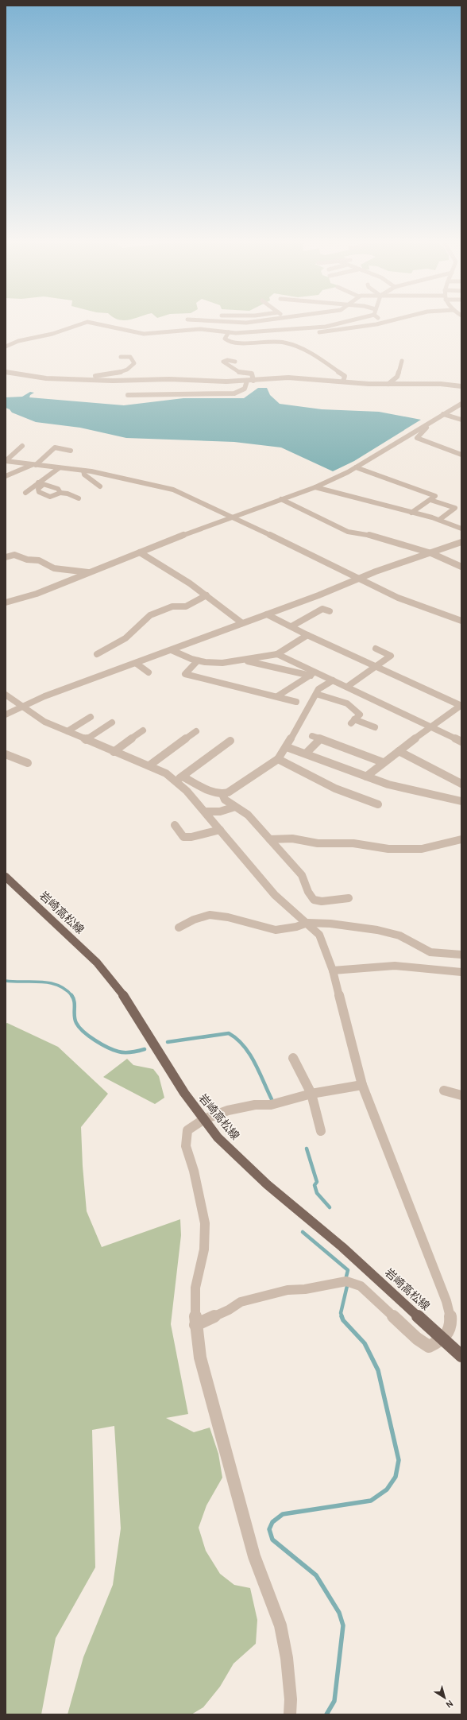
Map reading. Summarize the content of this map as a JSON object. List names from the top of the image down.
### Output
{
  "streets": {
    "main road": ["岩崎高松線"]
  },
  "north": "bottom right"
}
